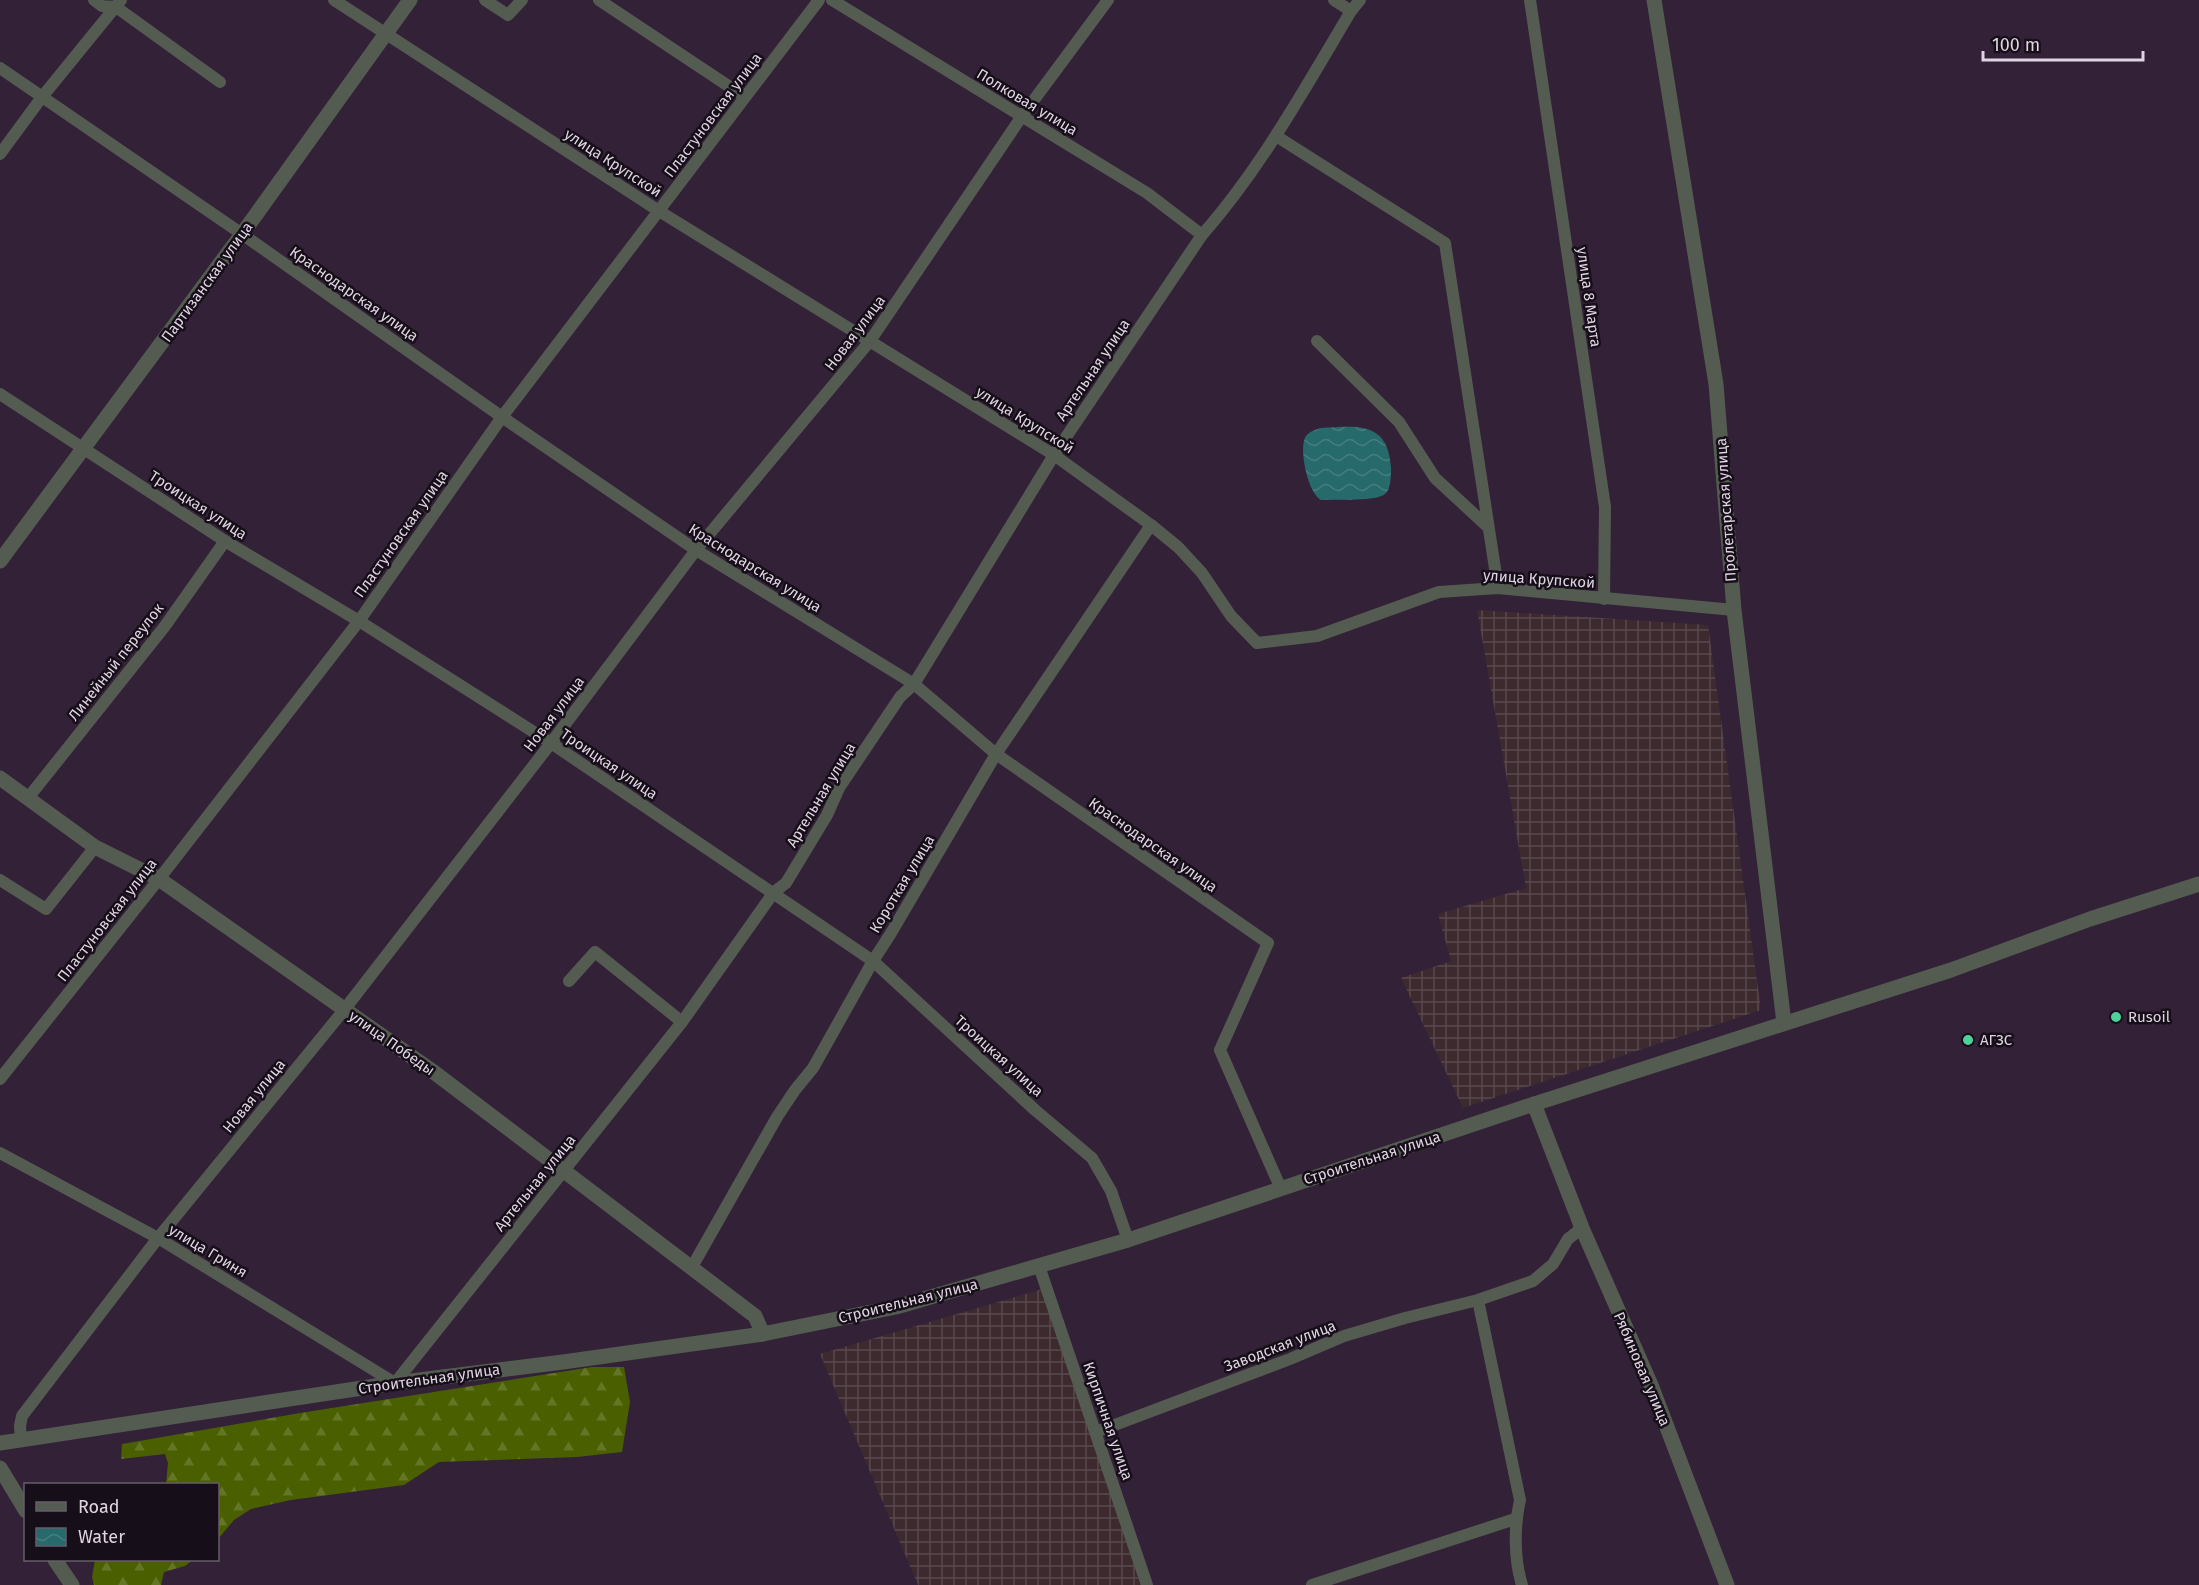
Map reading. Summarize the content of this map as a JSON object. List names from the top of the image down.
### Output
{
  "streets": {
    "street": [
      "Полковая улица",
      "Пластуновская улица",
      "улица Крупской",
      "Партизанская улица",
      "Краснодарская улица",
      "улица 8 Марта",
      "Новая улица",
      "Артельная улица",
      "Троицкая улица",
      "Пролетарская улица",
      "Линейный переулок",
      "Короткая улица",
      "улица Победы",
      "Строительная улица",
      "улица Гриня",
      "Заводская улица",
      "Рябиновая улица",
      "Кирпичная улица"
    ]
  },
  "crossings": [
    ["Полковая улица", "Новая улица"],
    ["Полковая улица", "Артельная улица"],
    ["Пластуновская улица", "улица Крупской"],
    ["Пластуновская улица", "Краснодарская улица"],
    ["Пластуновская улица", "Троицкая улица"],
    ["Пластуновская улица", "улица Победы"],
    ["улица Крупской", "Партизанская улица"],
    ["улица Крупской", "улица 8 Марта"],
    ["улица Крупской", "Новая улица"],
    ["улица Крупской", "Артельная улица"],
    ["улица Крупской", "Пролетарская улица"],
    ["улица Крупской", "Короткая улица"],
    ["Партизанская улица", "Краснодарская улица"],
    ["Партизанская улица", "Троицкая улица"],
    ["Краснодарская улица", "Новая улица"],
    ["Краснодарская улица", "Артельная улица"],
    ["Краснодарская улица", "Короткая улица"],
    ["Краснодарская улица", "Строительная улица"],
    ["Новая улица", "Троицкая улица"],
    ["Новая улица", "улица Победы"],
    ["Новая улица", "Строительная улица"],
    ["Новая улица", "улица Гриня"],
    ["Артельная улица", "Троицкая улица"],
    ["Артельная улица", "улица Победы"],
    ["Артельная улица", "Строительная улица"],
    ["Артельная улица", "улица Гриня"],
    ["Троицкая улица", "Линейный переулок"],
    ["Троицкая улица", "Короткая улица"],
    ["Троицкая улица", "Строительная улица"],
    ["Пролетарская улица", "Строительная улица"],
    ["Линейный переулок", "улица Победы"],
    ["Короткая улица", "улица Победы"],
    ["улица Победы", "Строительная улица"],
    ["Строительная улица", "улица Гриня"],
    ["Строительная улица", "Рябиновая улица"],
    ["Строительная улица", "Кирпичная улица"],
    ["Заводская улица", "Рябиновая улица"],
    ["Заводская улица", "Кирпичная улица"]
  ],
  "places": ["Rusoil", "АГЗС"],
  "legend": ["Road", "Water"],
  "scale_bar": "100 m"
}
